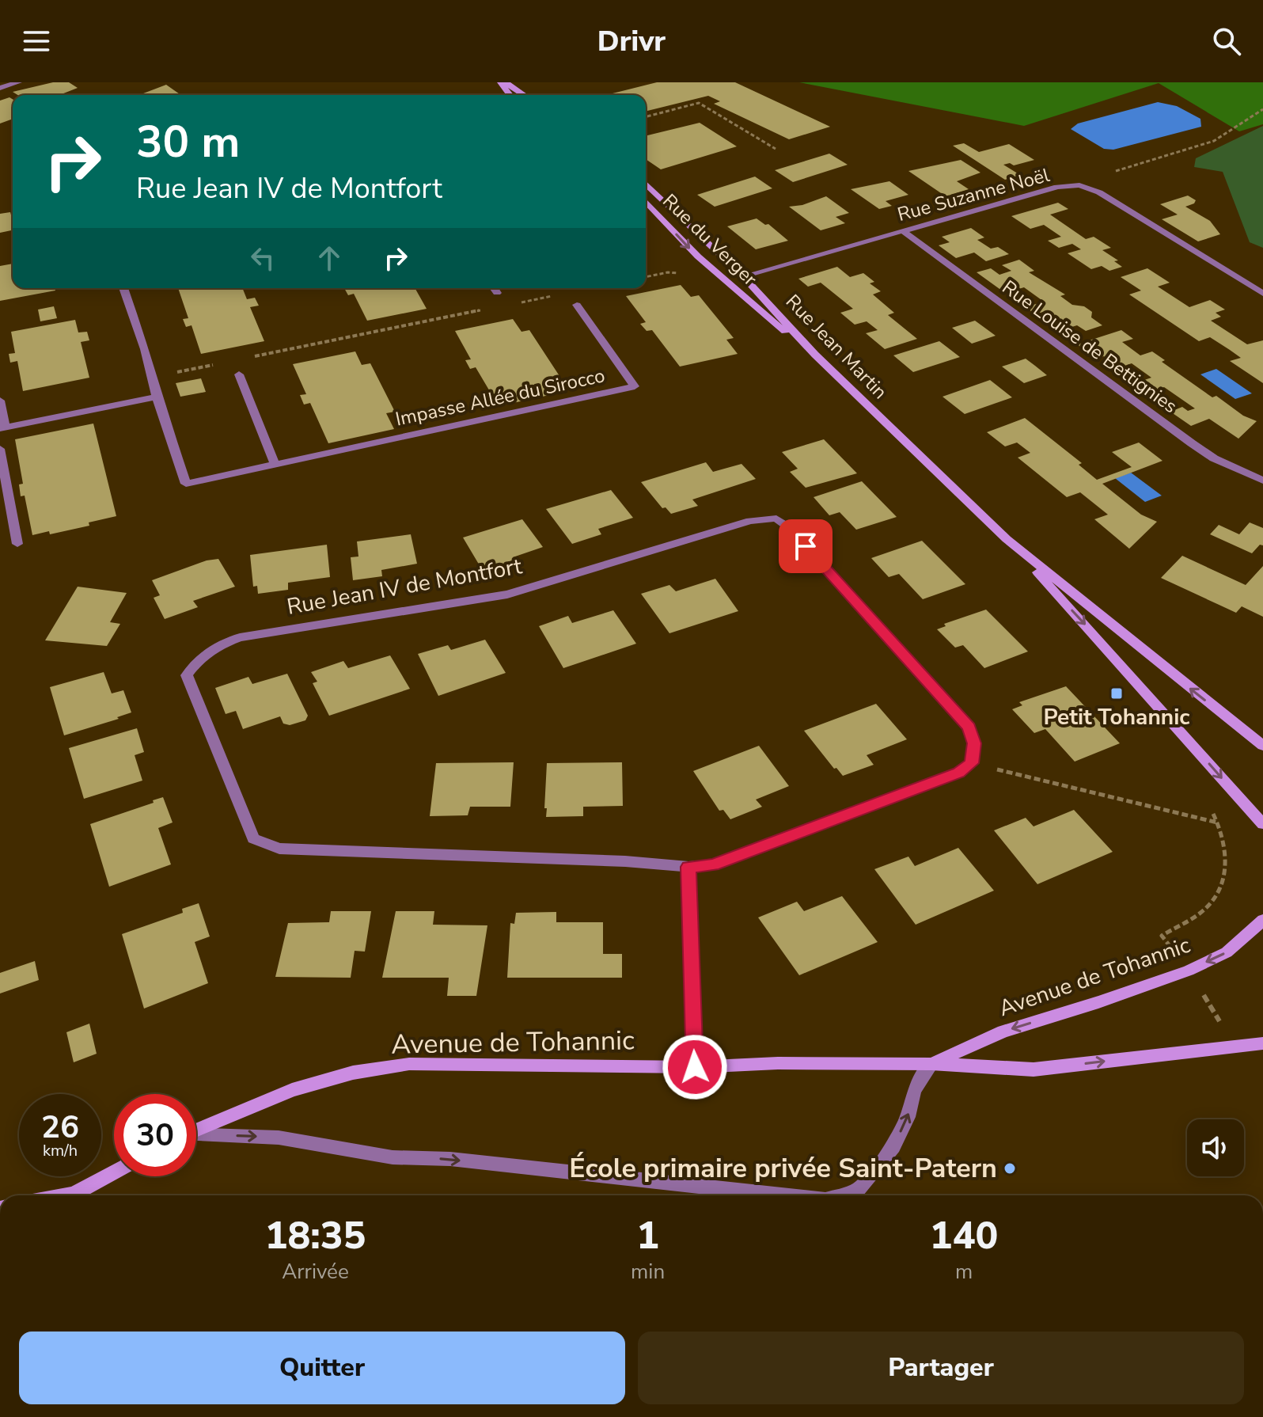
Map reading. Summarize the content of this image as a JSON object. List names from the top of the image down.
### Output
{
  "streets": {
    "main road": ["Rue du Verger", "Rue Jean Martin", "Avenue de Tohannic"],
    "street": [
      "Rue Suzanne Noël",
      "Rue Louise de Bettignies",
      "Impasse Allée du Sirocco",
      "Rue Jean IV de Montfort"
    ]
  },
  "crossings": [
    ["Rue Suzanne Noël", "Rue Jean Martin"],
    ["Rue Suzanne Noël", "Rue Louise de Bettignies"],
    ["Rue du Verger", "Rue Jean Martin"]
  ],
  "one_way": ["Rue du Verger"],
  "places": {
    "transit": ["Petit Tohannic"],
    "other": ["École primaire privée Saint-Patern"]
  },
  "page": {
    "header": "Drivr",
    "turn": ["30 m", "Rue Jean IV de Montfort"],
    "speed": "26 km/h",
    "limit": "30",
    "eta": [
      "18:35",
      "Arrivée",
      "1",
      "min",
      "140",
      "m"
    ],
    "buttons": ["Quitter", "Partager"]
  }
}
